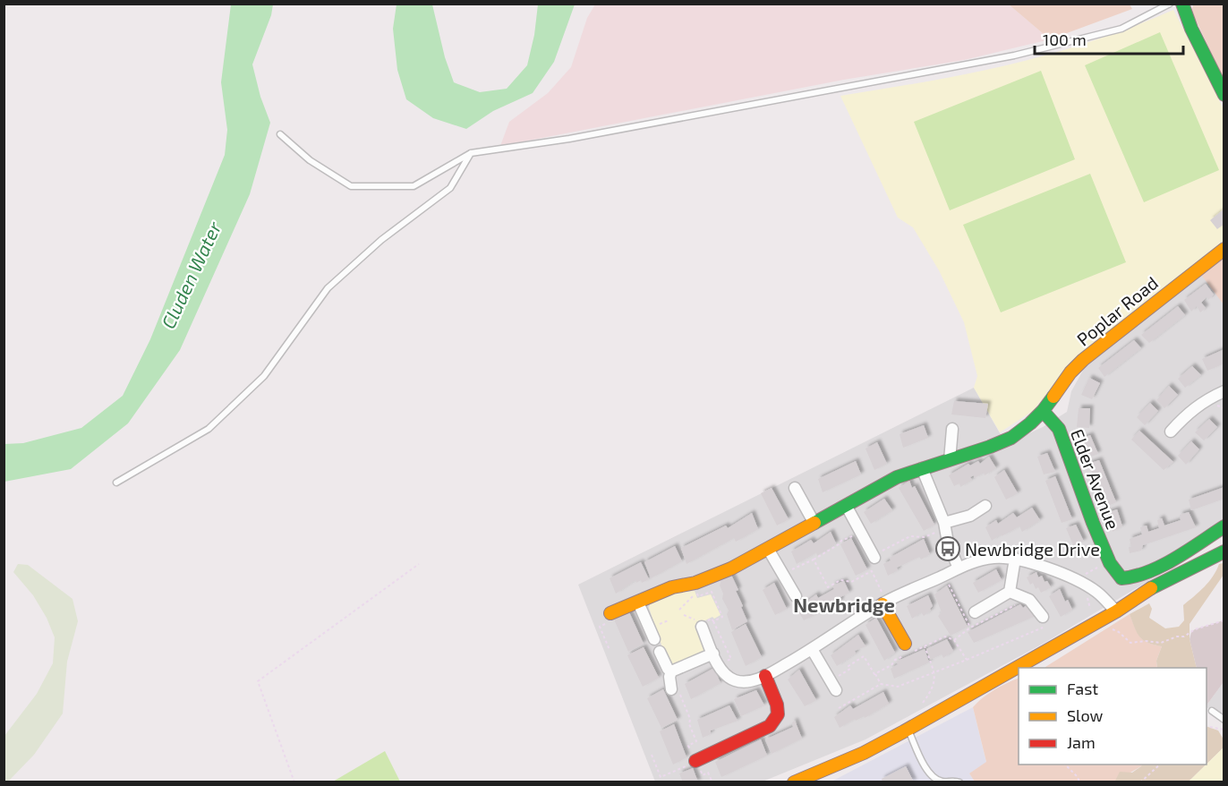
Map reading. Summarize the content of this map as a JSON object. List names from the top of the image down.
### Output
{
  "streets": {
    "main road": ["Poplar Road", "Elder Avenue"]
  },
  "crossings": [
    ["Poplar Road", "Elder Avenue"]
  ],
  "districts": ["Newbridge"],
  "water": ["Cluden Water"],
  "places": {
    "bus stop": ["Newbridge Drive"]
  },
  "legend": ["Fast", "Slow", "Jam"],
  "scale_bar": "100 m"
}
